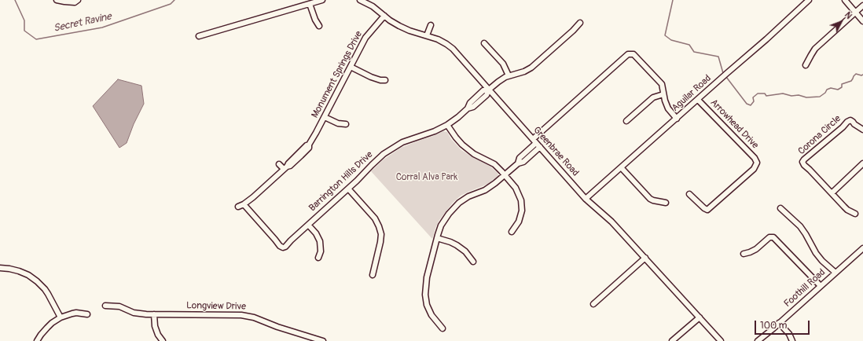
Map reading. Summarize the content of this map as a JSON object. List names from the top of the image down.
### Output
{
  "streets": {
    "street": [
      "Monument Springs Drive",
      "Aguilar Road",
      "Arrowhead Drive",
      "Corona Circle",
      "Greenbrae Road",
      "Barrington Hills Drive",
      "Foothill Road",
      "Longview Drive"
    ]
  },
  "crossings": [
    ["Monument Springs Drive", "Greenbrae Road"],
    ["Monument Springs Drive", "Barrington Hills Drive"],
    ["Aguilar Road", "Arrowhead Drive"],
    ["Aguilar Road", "Greenbrae Road"],
    ["Greenbrae Road", "Barrington Hills Drive"]
  ],
  "water": ["Secret Ravine"],
  "parks": ["Corral Alva Park"],
  "scale_bar": "100 m",
  "north": "top right"
}
